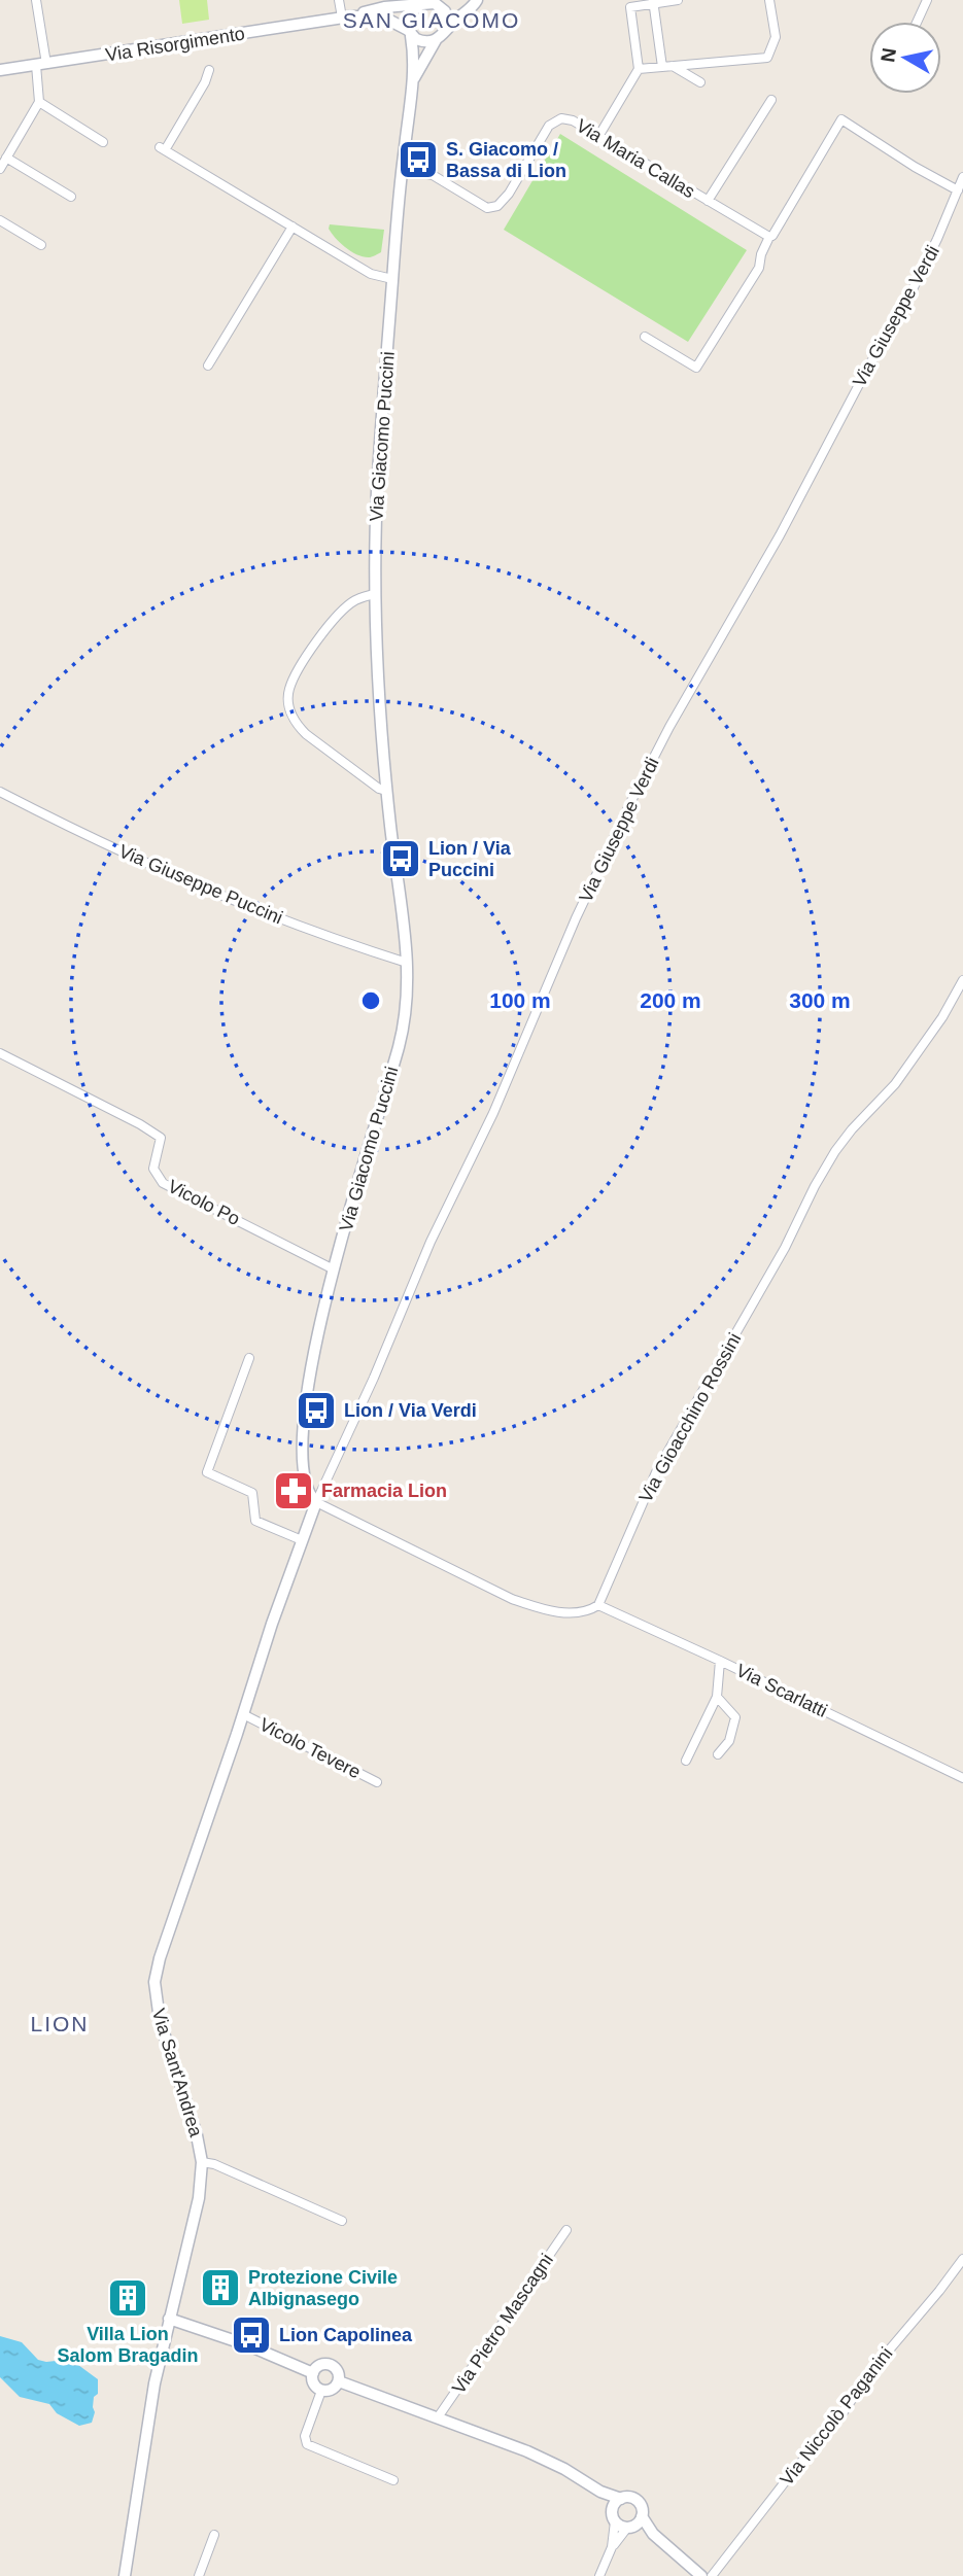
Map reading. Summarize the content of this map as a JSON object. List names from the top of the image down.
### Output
{
  "streets": {
    "street": [
      "Via Risorgimento",
      "Via Maria Callas",
      "Via Giuseppe Verdi",
      "Via Giacomo Puccini",
      "Via Giuseppe Puccini",
      "Vicolo Po",
      "Via Gioacchino Rossini",
      "Via Scarlatti",
      "Vicolo Tevere",
      "Via Sant'Andrea",
      "Via Pietro Mascagni",
      "Via Niccolò Paganini"
    ]
  },
  "crossings": [
    ["Via Risorgimento", "Via Giacomo Puccini"],
    ["Via Maria Callas", "Via Giacomo Puccini"],
    ["Via Giuseppe Verdi", "Via Giacomo Puccini"],
    ["Via Giuseppe Verdi", "Via Sant'Andrea"],
    ["Via Giacomo Puccini", "Via Giuseppe Puccini"],
    ["Via Giacomo Puccini", "Vicolo Po"],
    ["Via Giacomo Puccini", "Via Sant'Andrea"],
    ["Via Gioacchino Rossini", "Via Scarlatti"],
    ["Vicolo Tevere", "Via Sant'Andrea"]
  ],
  "districts": ["SAN GIACOMO", "LION"],
  "places": {
    "bus stop": [
      "S. Giacomo / Bassa di Lion",
      "Lion / Via Puccini",
      "Lion / Via Verdi",
      "Lion Capolinea"
    ],
    "pharmacy": ["Farmacia Lion"],
    "building": ["Protezione Civile Albignasego", "Villa Lion Salom Bragadin"]
  },
  "north": "left",
  "rings": ["100 m", "200 m", "300 m"]
}
